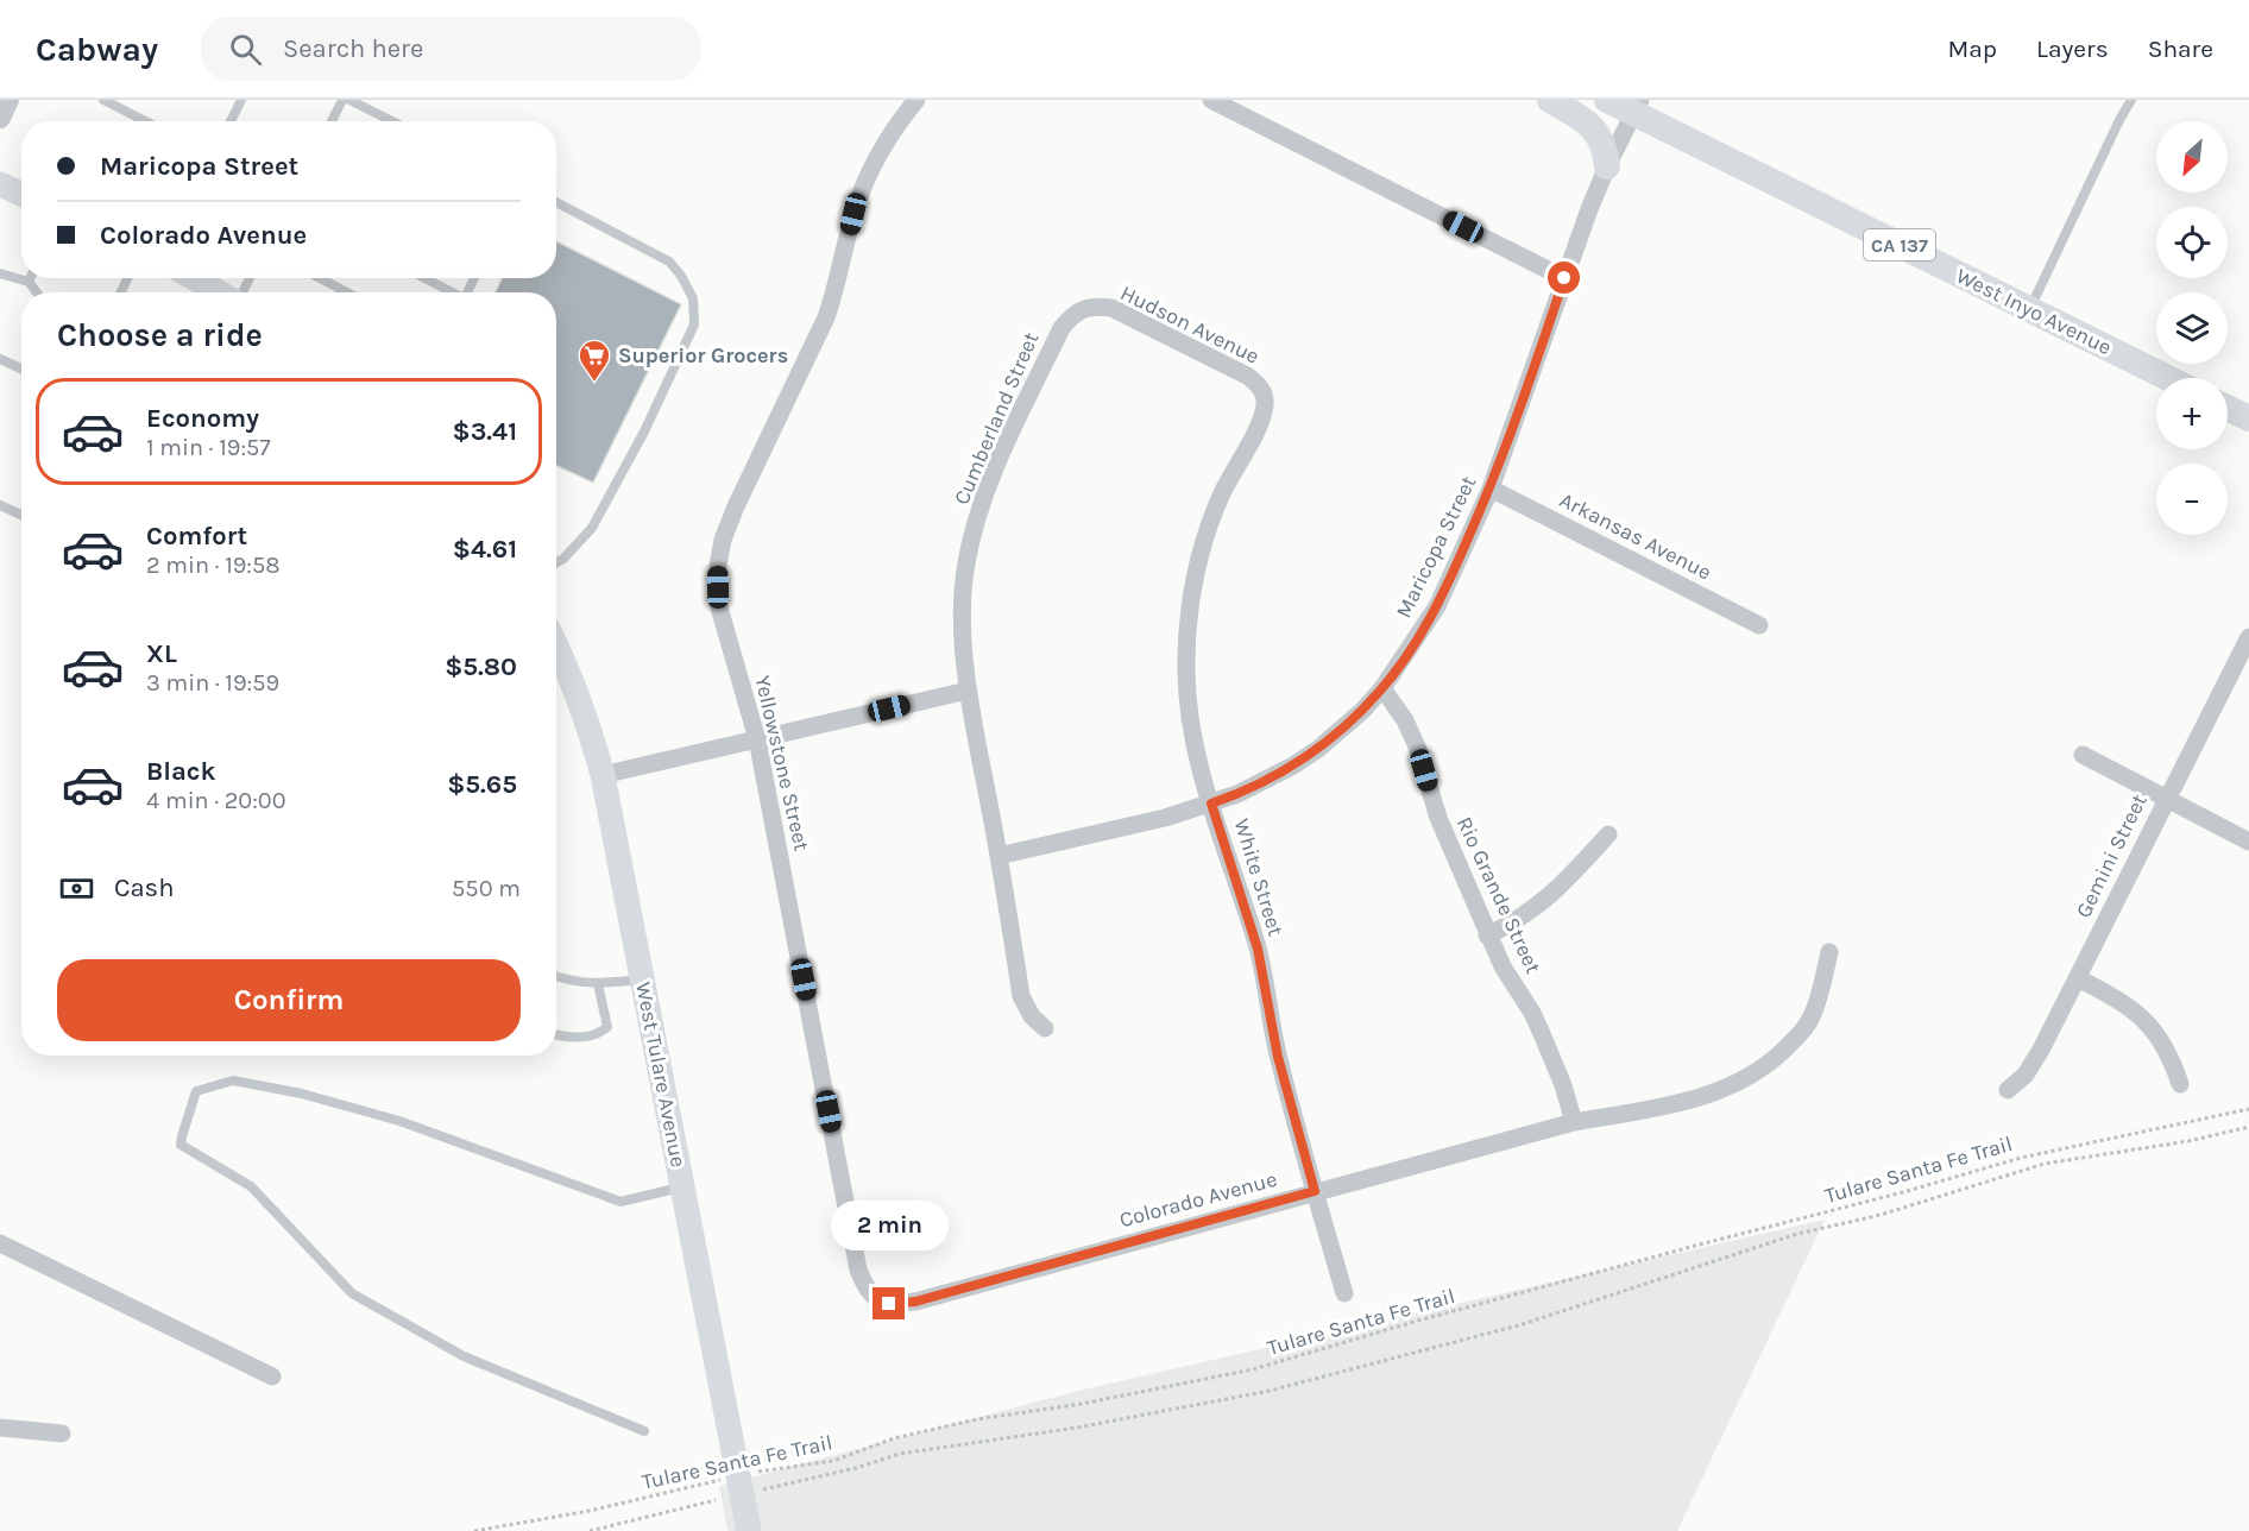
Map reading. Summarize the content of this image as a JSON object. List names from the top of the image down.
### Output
{
  "streets": {
    "main road": ["CA 137", "West Inyo Avenue", "West Tulare Avenue"],
    "street": [
      "Hudson Avenue",
      "Cumberland Street",
      "Arkansas Avenue",
      "Maricopa Street",
      "Yellowstone Street",
      "Gemini Street",
      "White Street",
      "Rio Grande Street",
      "Colorado Avenue"
    ],
    "path": ["Tulare Santa Fe Trail"]
  },
  "crossings": [
    ["West Inyo Avenue", "Maricopa Street"],
    ["Hudson Avenue", "Cumberland Street"],
    ["Hudson Avenue", "White Street"],
    ["Cumberland Street", "Maricopa Street"],
    ["Arkansas Avenue", "Maricopa Street"],
    ["Maricopa Street", "White Street"],
    ["Maricopa Street", "Rio Grande Street"],
    ["Yellowstone Street", "Colorado Avenue"],
    ["White Street", "Colorado Avenue"],
    ["Rio Grande Street", "Colorado Avenue"],
    ["West Tulare Avenue", "Tulare Santa Fe Trail"]
  ],
  "places": {
    "supermarket": ["Superior Grocers"]
  },
  "north": "bottom left",
  "page": {
    "header": "Cabway",
    "search": "Search here",
    "nav": ["Map", "Layers", "Share"],
    "map_buttons": ["+", "−"],
    "banner": ["Maricopa Street", "Colorado Avenue"],
    "heading": "Choose a ride",
    "list": [
      {
        "name": "Economy",
        "note": "1 min · 19:57",
        "value": "$3.41"
      },
      {
        "name": "Comfort",
        "note": "2 min · 19:58",
        "value": "$4.61"
      },
      {
        "name": "XL",
        "note": "3 min · 19:59",
        "value": "$5.80"
      },
      {
        "name": "Black",
        "note": "4 min · 20:00",
        "value": "$5.65"
      }
    ],
    "pay": ["Cash", "550 m"],
    "buttons": "Confirm",
    "bubble": "2 min"
  }
}
